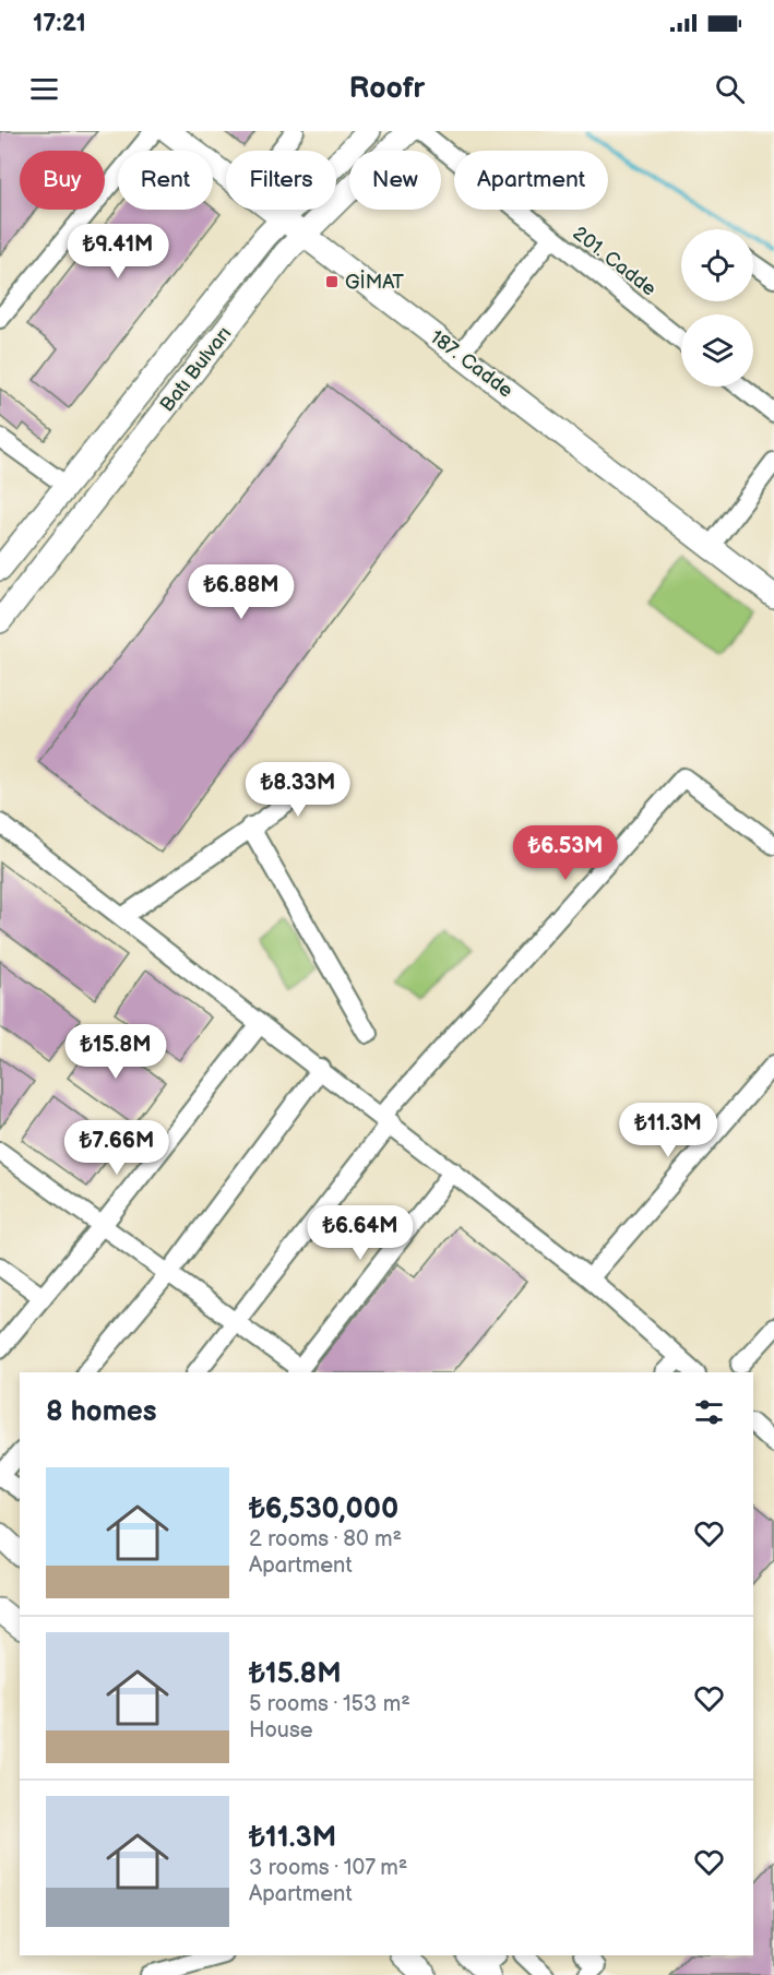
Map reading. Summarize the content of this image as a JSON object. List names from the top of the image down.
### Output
{
  "streets": {
    "main road": ["187. Cadde", "Batı Bulvarı"],
    "street": ["201. Cadde"]
  },
  "crossings": [
    ["187. Cadde", "Batı Bulvarı"]
  ],
  "places": {
    "transit": ["GİMAT"]
  },
  "page": {
    "status": "17:21",
    "header": "Roofr",
    "chip": [
      "Buy",
      "Rent",
      "Filters",
      "New",
      "Apartment"
    ],
    "price": [
      "₺9.41M",
      "₺6.88M",
      "₺8.33M",
      "₺6.53M",
      "₺15.8M",
      "₺11.3M",
      "₺7.66M",
      "₺6.64M"
    ],
    "heading": "8 homes",
    "list": [
      {
        "name": "₺6,530,000",
        "note": "2 rooms · 80 m² · Apartment"
      },
      {
        "name": "₺15.8M",
        "note": "5 rooms · 153 m² · House"
      },
      {
        "name": "₺11.3M",
        "note": "3 rooms · 107 m² · Apartment"
      }
    ]
  }
}
